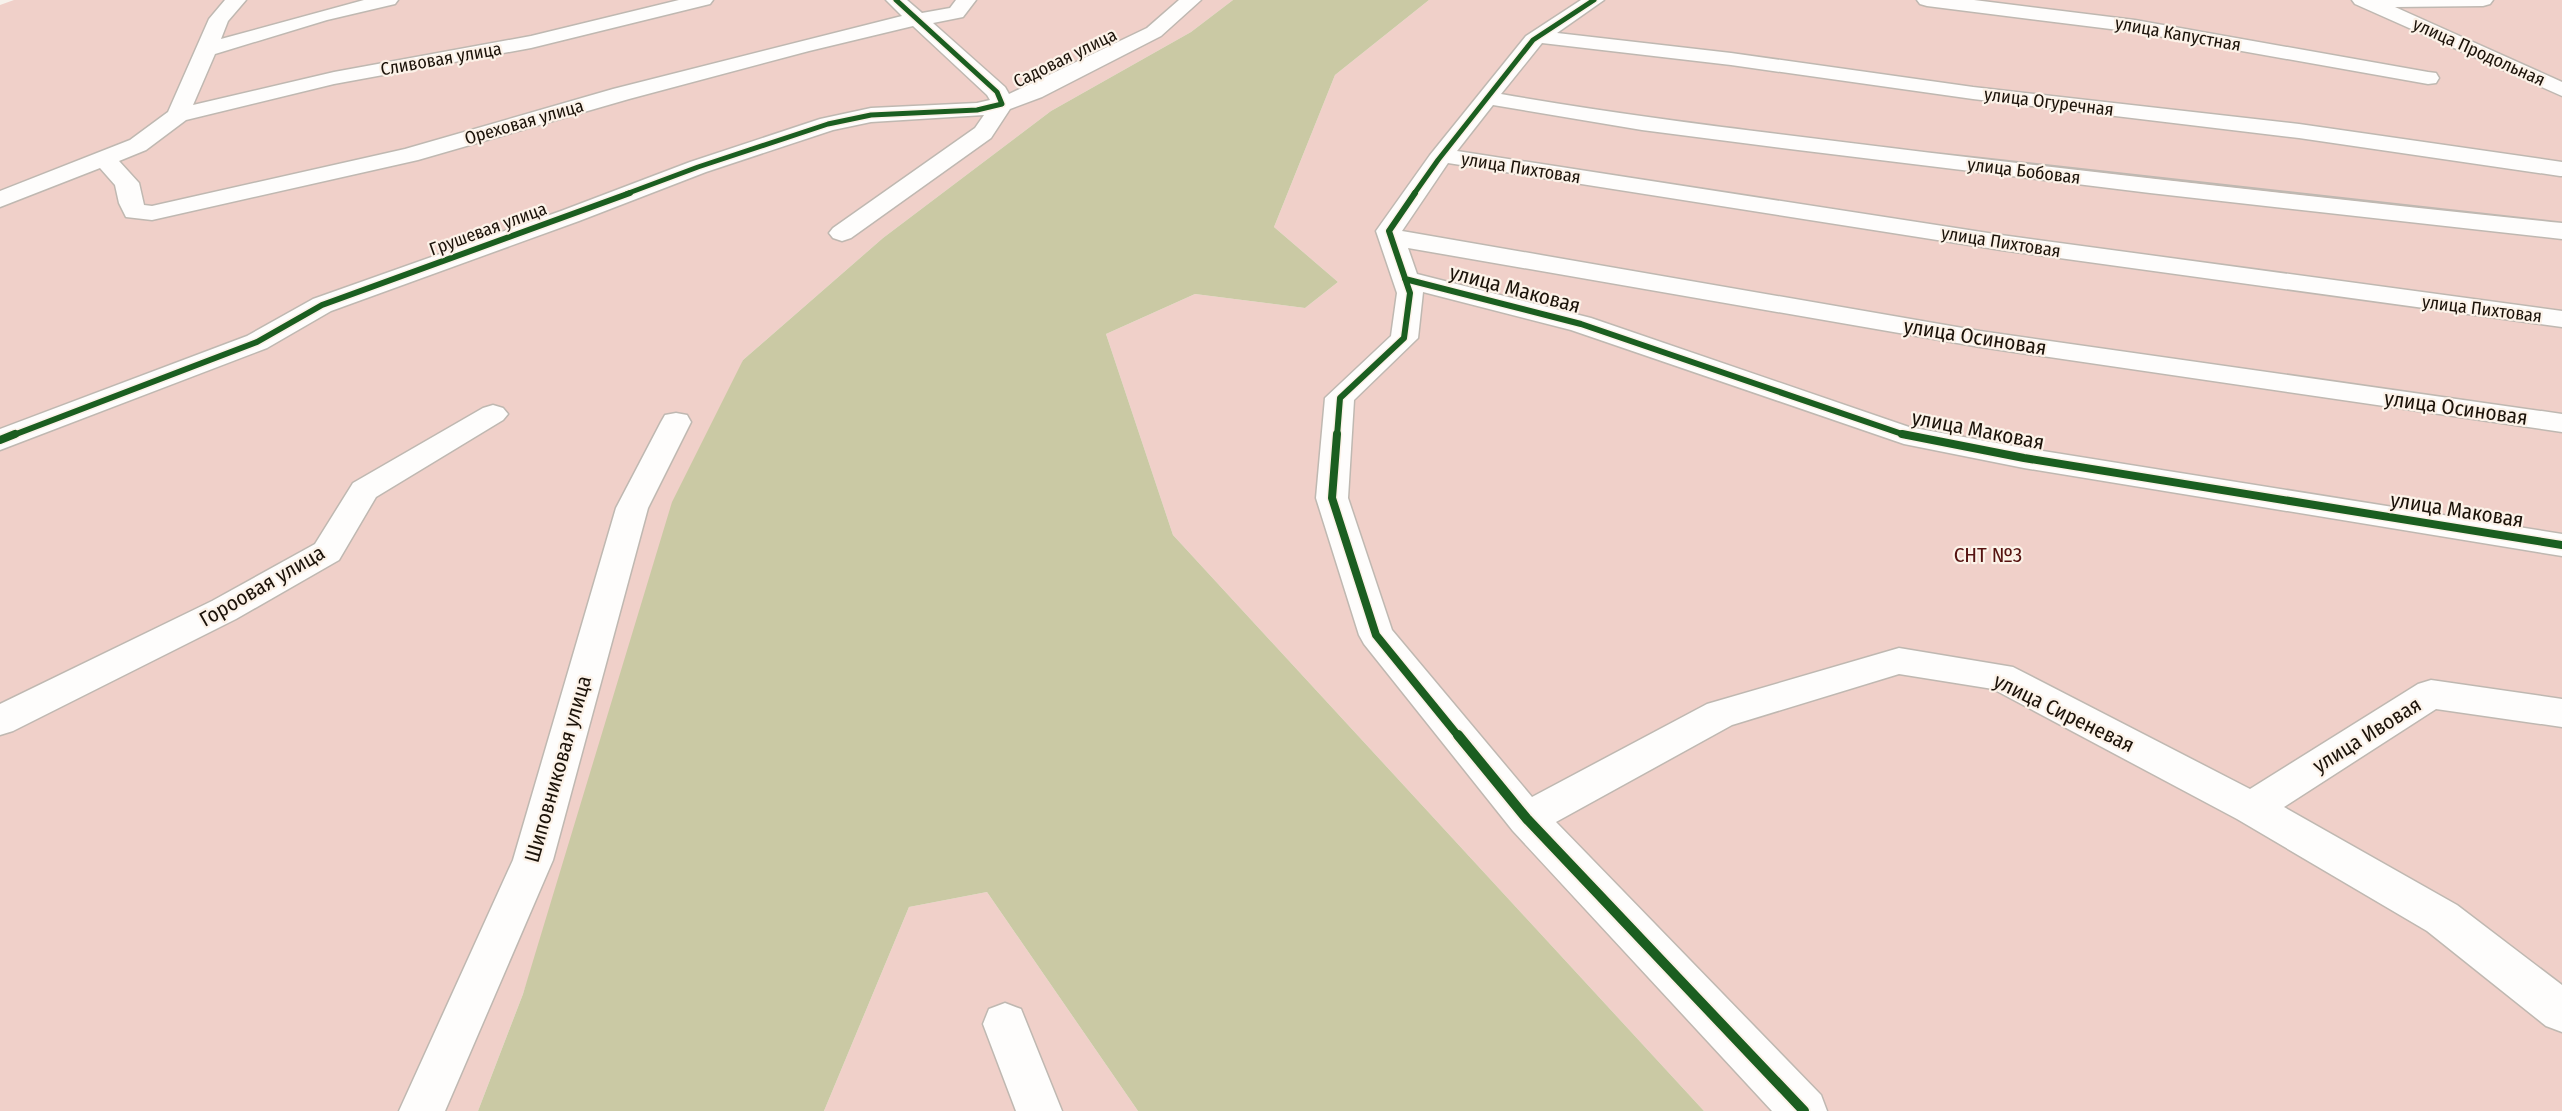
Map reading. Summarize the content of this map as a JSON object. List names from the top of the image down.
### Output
{
  "streets": {
    "street": [
      "улица Капустная",
      "улица Продольная",
      "Садовая улица",
      "Сливовая улица",
      "улица Огуречная",
      "Ореховая улица",
      "улица Пихтовая",
      "улица Бобовая",
      "Грушевая улица",
      "улица Маковая",
      "улица Осиновая",
      "Гороовая улица",
      "улица Сиреневая",
      "улица Ивовая",
      "Шиповниковая улица"
    ]
  },
  "crossings": [
    ["Садовая улица", "Грушевая улица"],
    ["улица Сиреневая", "улица Ивовая"]
  ],
  "parks": ["СНТ №3"]
}
